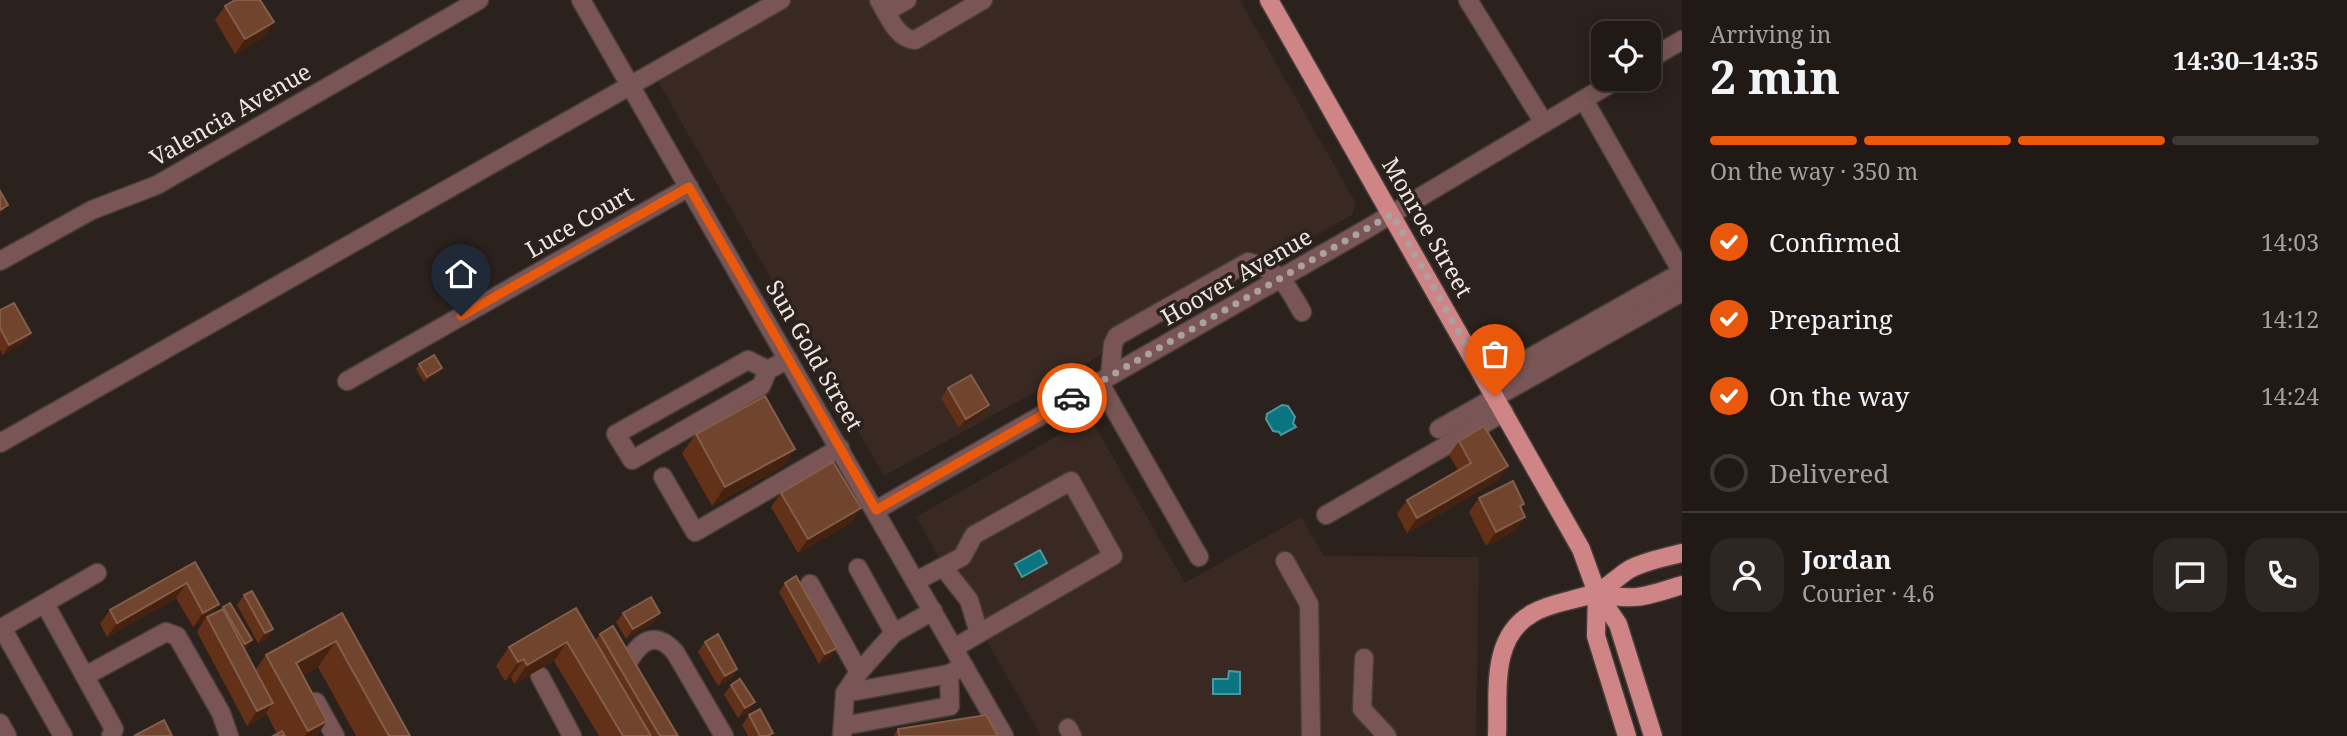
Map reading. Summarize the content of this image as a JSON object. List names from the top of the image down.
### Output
{
  "streets": {
    "main road": ["Monroe Street"],
    "street": [
      "Valencia Avenue",
      "Luce Court",
      "Hoover Avenue",
      "Sun Gold Street"
    ]
  },
  "crossings": [
    ["Luce Court", "Sun Gold Street"],
    ["Monroe Street", "Hoover Avenue"],
    ["Hoover Avenue", "Sun Gold Street"]
  ],
  "page": {
    "heading": ["2 min", "Arriving in", "14:30–14:35"],
    "panel": ["Jordan", "Courier · 4.6"],
    "bar": "On the way · 350 m",
    "list": [
      ["Confirmed", "14:03"],
      ["Preparing", "14:12"],
      ["On the way", "14:24"],
      "Delivered"
    ]
  }
}
